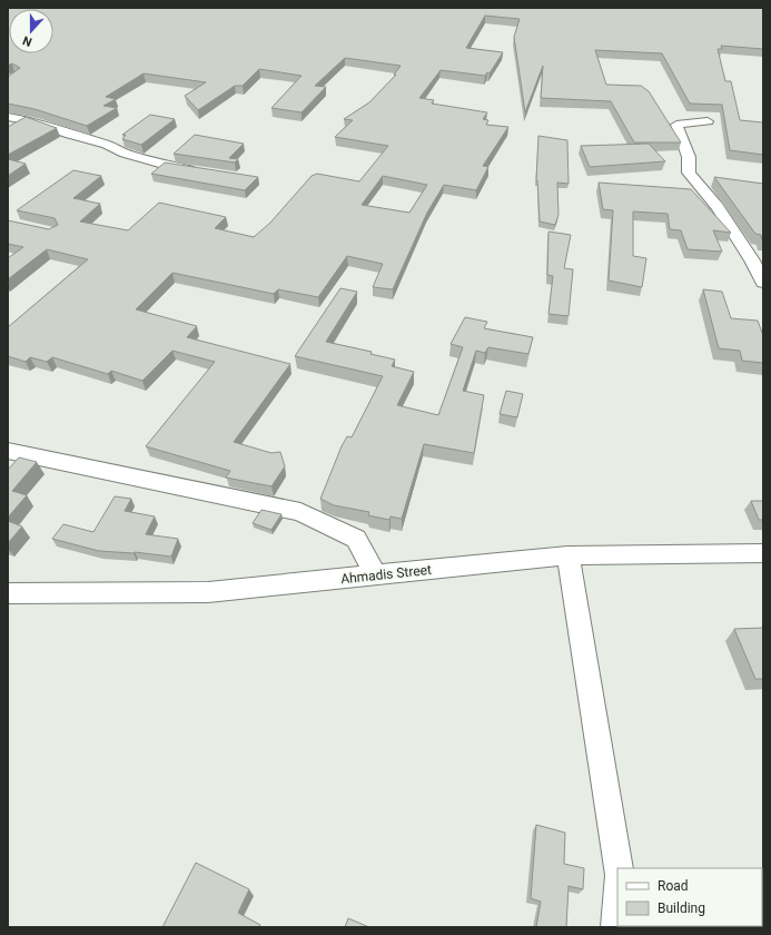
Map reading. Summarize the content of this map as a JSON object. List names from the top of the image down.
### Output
{
  "streets": {
    "street": ["Ahmadis Street"]
  },
  "legend": ["Road", "Building"],
  "north": "bottom"
}
